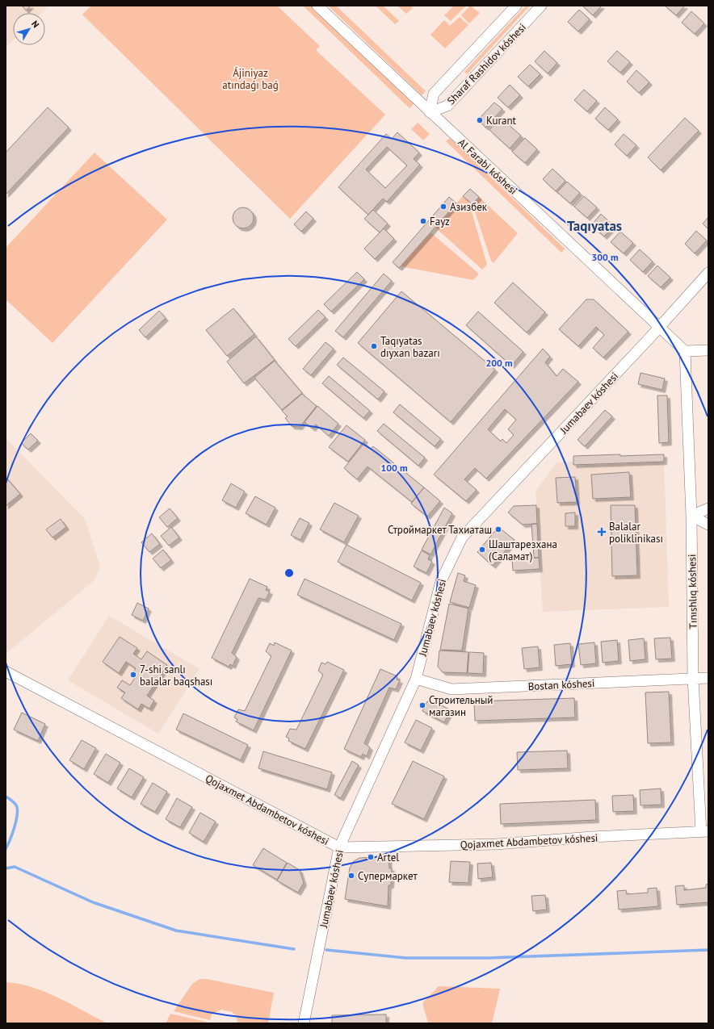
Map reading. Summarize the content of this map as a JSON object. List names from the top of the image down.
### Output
{
  "streets": {
    "street": [
      "Sharaf Rashidov kóshesi",
      "Al Farabi kóshesi",
      "Jumabaev kóshesi",
      "Tınıshlıq kóshesi",
      "Bostan kóshesi",
      "Qojaxmet Abdambetov kóshesi"
    ]
  },
  "crossings": [
    ["Sharaf Rashidov kóshesi", "Al Farabi kóshesi"],
    ["Al Farabi kóshesi", "Jumabaev kóshesi"],
    ["Al Farabi kóshesi", "Tınıshlıq kóshesi"],
    ["Jumabaev kóshesi", "Bostan kóshesi"],
    ["Jumabaev kóshesi", "Qojaxmet Abdambetov kóshesi"],
    ["Tınıshlıq kóshesi", "Bostan kóshesi"],
    ["Tınıshlıq kóshesi", "Qojaxmet Abdambetov kóshesi"]
  ],
  "districts": ["Taqıyatas"],
  "parks": ["Ájiniyaz atındaǵı baǵ"],
  "places": {
    "other": [
      "Kurant",
      "Азизбек",
      "Fayz",
      "Taqıyatas dıyxan bazarı",
      "Строймаркет Тахиаташ",
      "Шаштарезхана (Саламат)",
      "7-shi sanlı balalar baqshası",
      "Строительный магазин",
      "Artel",
      "Супермаркет"
    ],
    "health": ["Balalar poliklinikası"]
  },
  "north": "top right",
  "rings": ["300 m", "200 m", "100 m"]
}
